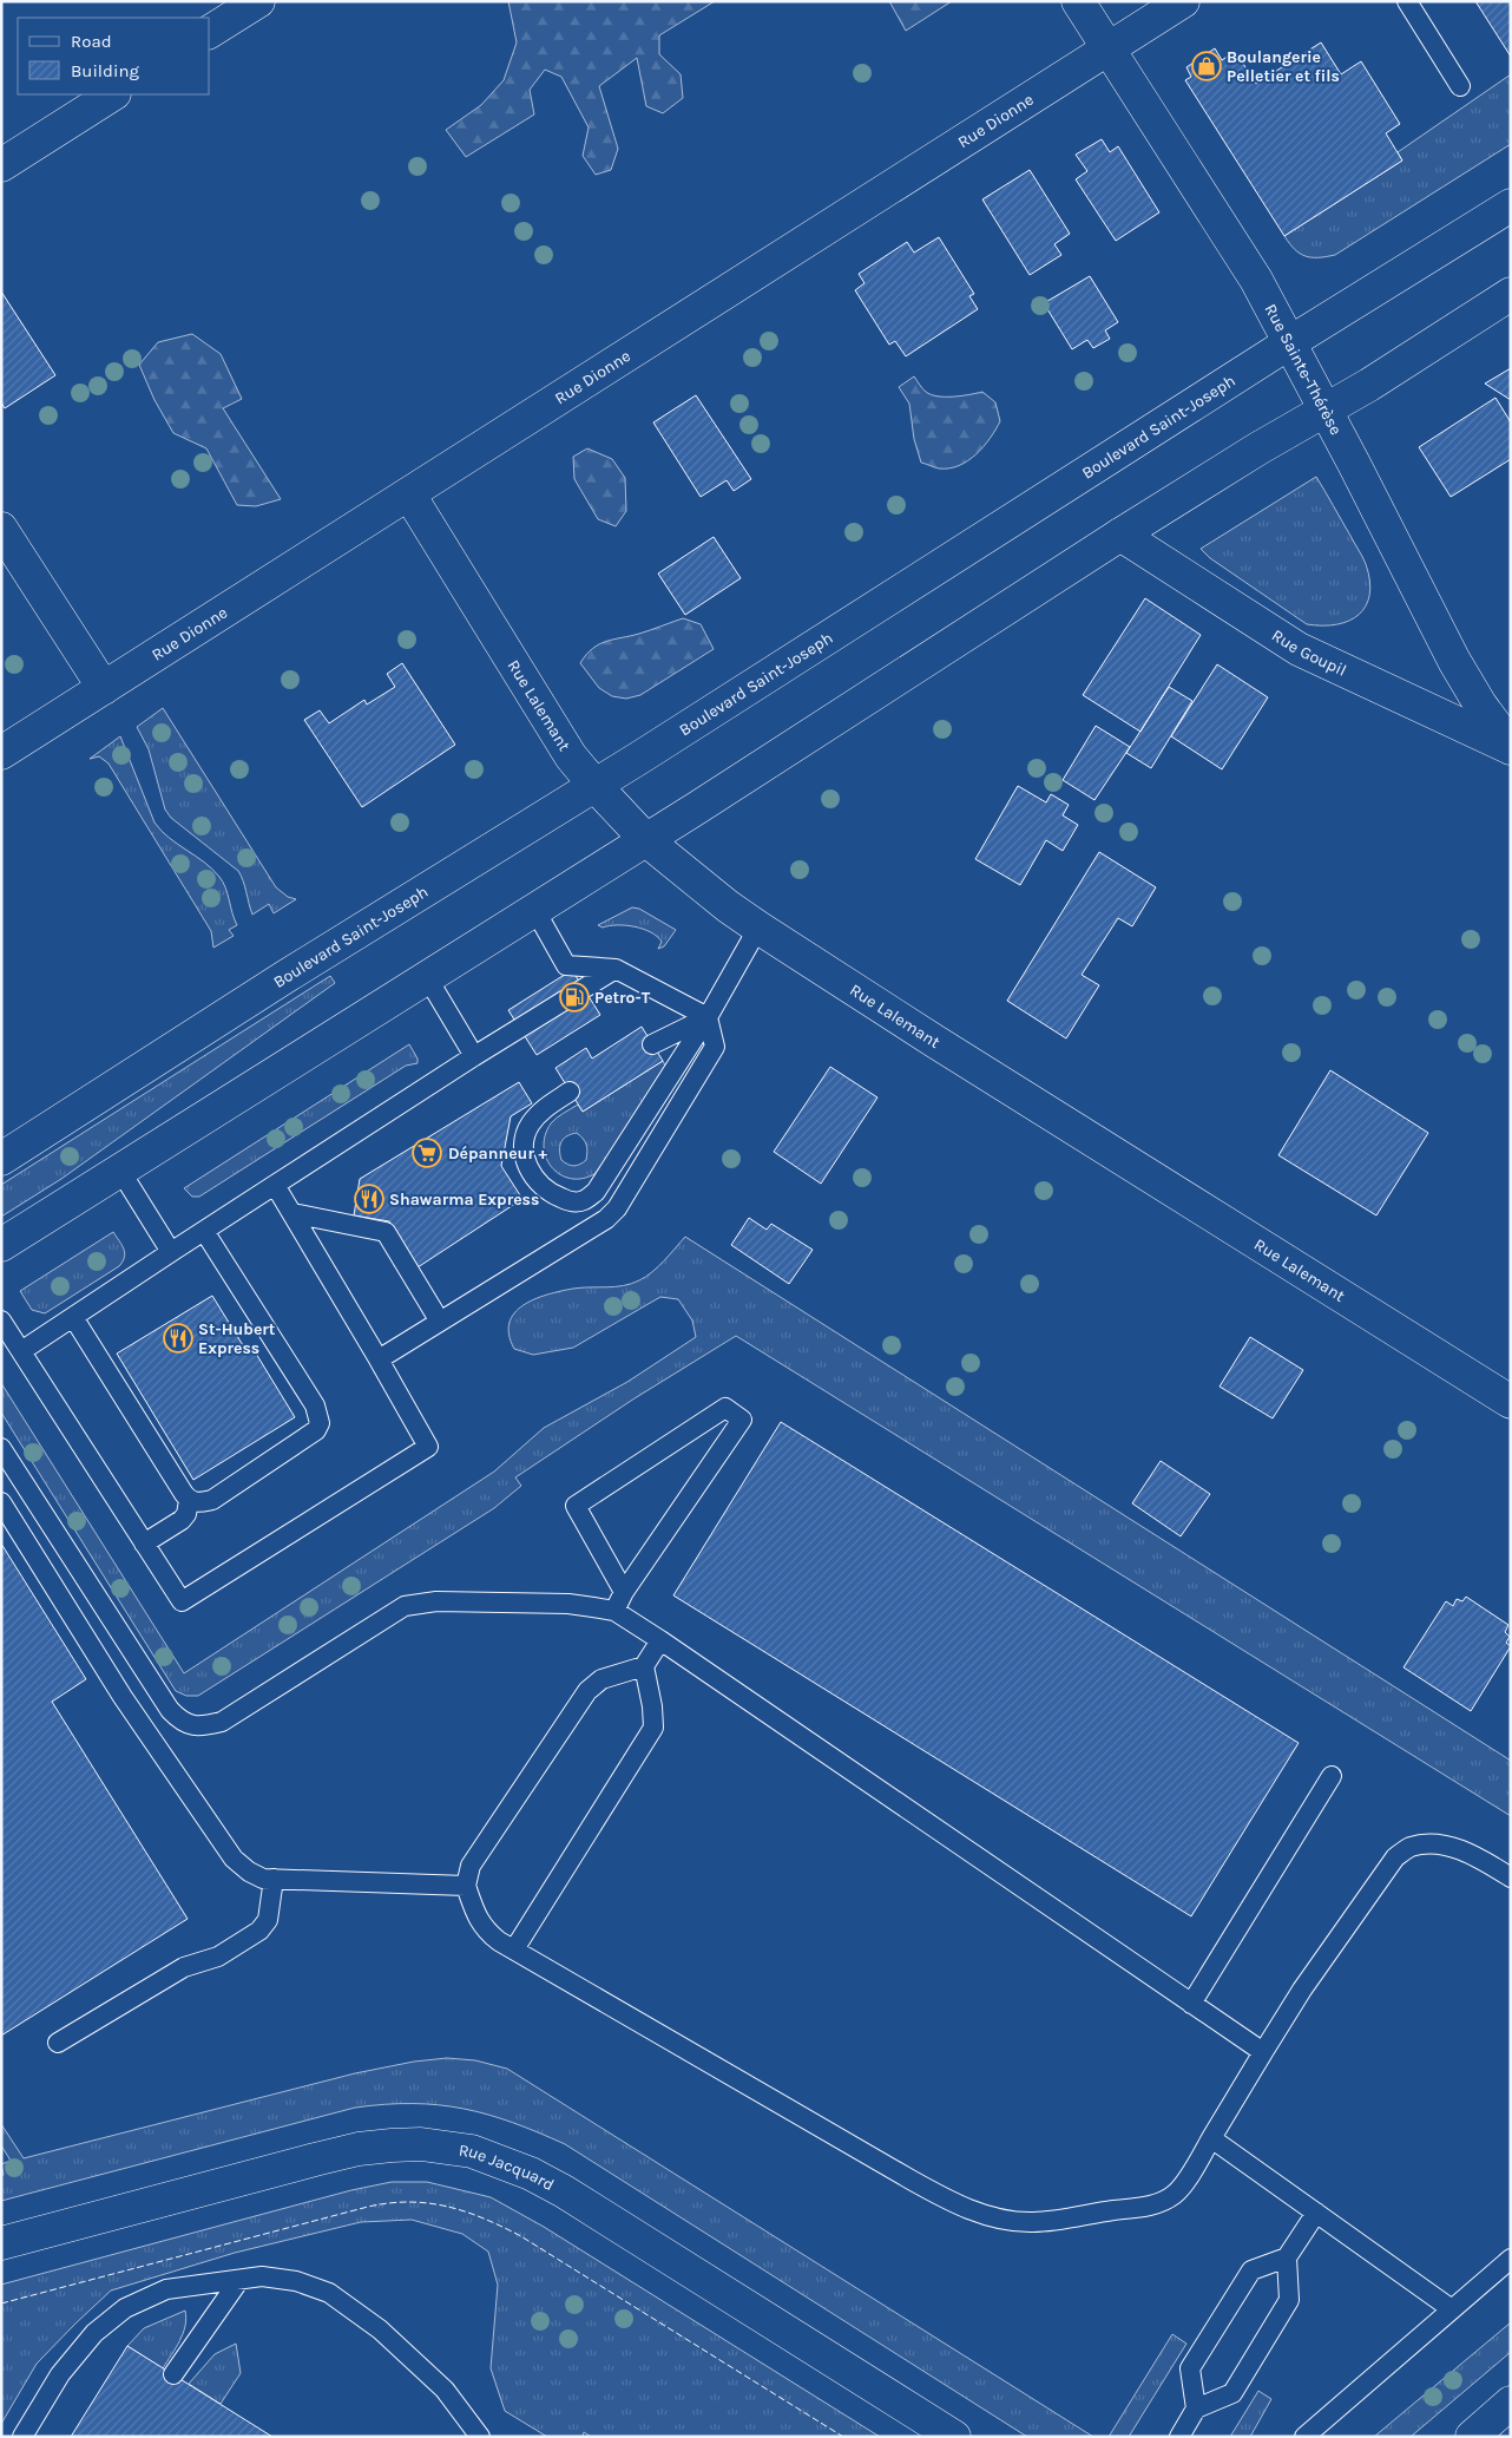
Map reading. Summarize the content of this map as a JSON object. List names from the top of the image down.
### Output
{
  "streets": {
    "street": [
      "Rue Dionne",
      "Rue Sainte-Thérèse",
      "Boulevard Saint-Joseph",
      "Rue Goupil",
      "Rue Lalemant",
      "Rue Jacquard"
    ]
  },
  "crossings": [
    ["Rue Dionne", "Rue Sainte-Thérèse"],
    ["Rue Dionne", "Rue Lalemant"],
    ["Rue Sainte-Thérèse", "Boulevard Saint-Joseph"],
    ["Rue Sainte-Thérèse", "Rue Goupil"],
    ["Boulevard Saint-Joseph", "Rue Lalemant"]
  ],
  "places": {
    "shop": ["Boulangerie Pelletier et fils"],
    "fuel station": ["Petro-T"],
    "supermarket": ["Dépanneur +"],
    "restaurant": ["Shawarma Express", "St-Hubert Express"]
  },
  "legend": ["Road", "Building"]
}
